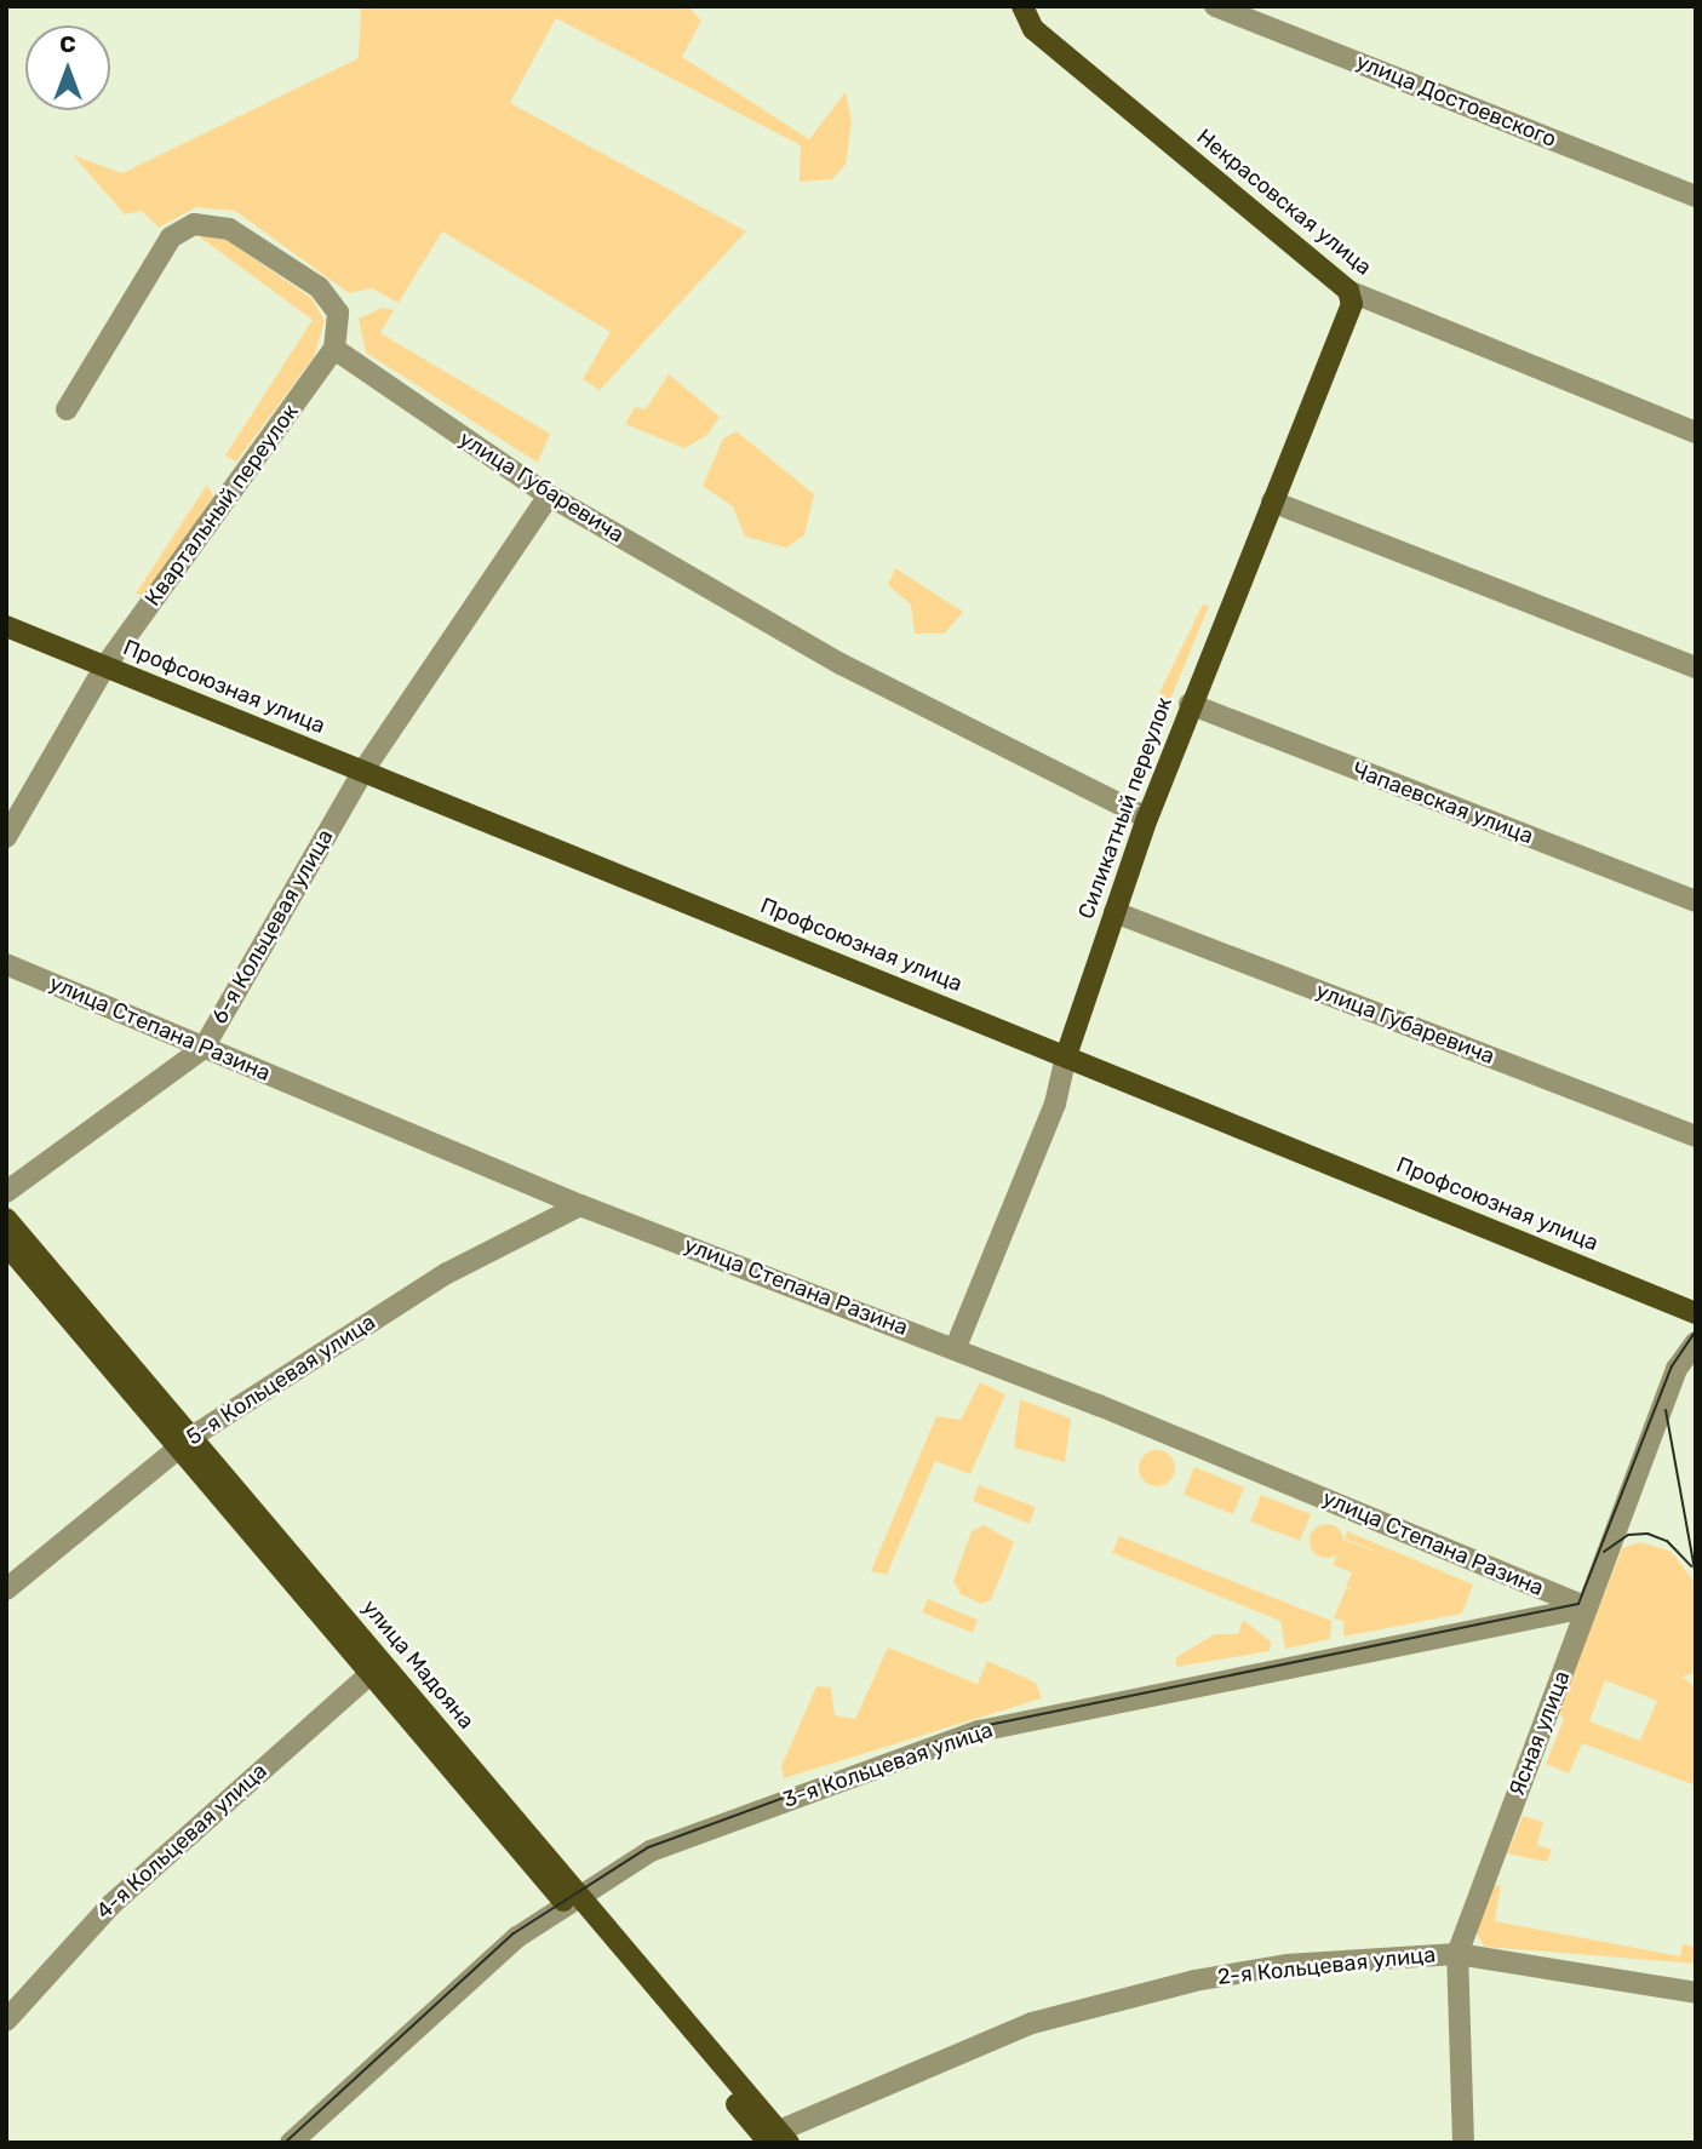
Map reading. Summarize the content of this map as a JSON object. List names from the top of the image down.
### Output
{
  "streets": {
    "main road": [
      "Некрасовская улица",
      "Профсоюзная улица",
      "Силикатный переулок",
      "улица Мадояна"
    ],
    "street": [
      "улица Достоевского",
      "улица Губаревича",
      "Квартальный переулок",
      "Чапаевская улица",
      "6-я Кольцевая улица",
      "улица Степана Разина",
      "5-я Кольцевая улица",
      "Ясная улица",
      "3-я Кольцевая улица",
      "4-я Кольцевая улица",
      "2-я Кольцевая улица"
    ]
  },
  "crossings": [
    ["Некрасовская улица", "Силикатный переулок"],
    ["улица Губаревича", "Квартальный переулок"],
    ["улица Губаревича", "Силикатный переулок"],
    ["улица Губаревича", "6-я Кольцевая улица"],
    ["Квартальный переулок", "Профсоюзная улица"],
    ["Профсоюзная улица", "Силикатный переулок"],
    ["Профсоюзная улица", "6-я Кольцевая улица"],
    ["Чапаевская улица", "Силикатный переулок"],
    ["Силикатный переулок", "улица Степана Разина"],
    ["6-я Кольцевая улица", "улица Степана Разина"],
    ["улица Степана Разина", "5-я Кольцевая улица"],
    ["улица Степана Разина", "Ясная улица"],
    ["улица Степана Разина", "3-я Кольцевая улица"],
    ["5-я Кольцевая улица", "улица Мадояна"],
    ["улица Мадояна", "3-я Кольцевая улица"],
    ["улица Мадояна", "4-я Кольцевая улица"],
    ["улица Мадояна", "2-я Кольцевая улица"],
    ["Ясная улица", "3-я Кольцевая улица"],
    ["Ясная улица", "2-я Кольцевая улица"]
  ],
  "north": "top"
}
